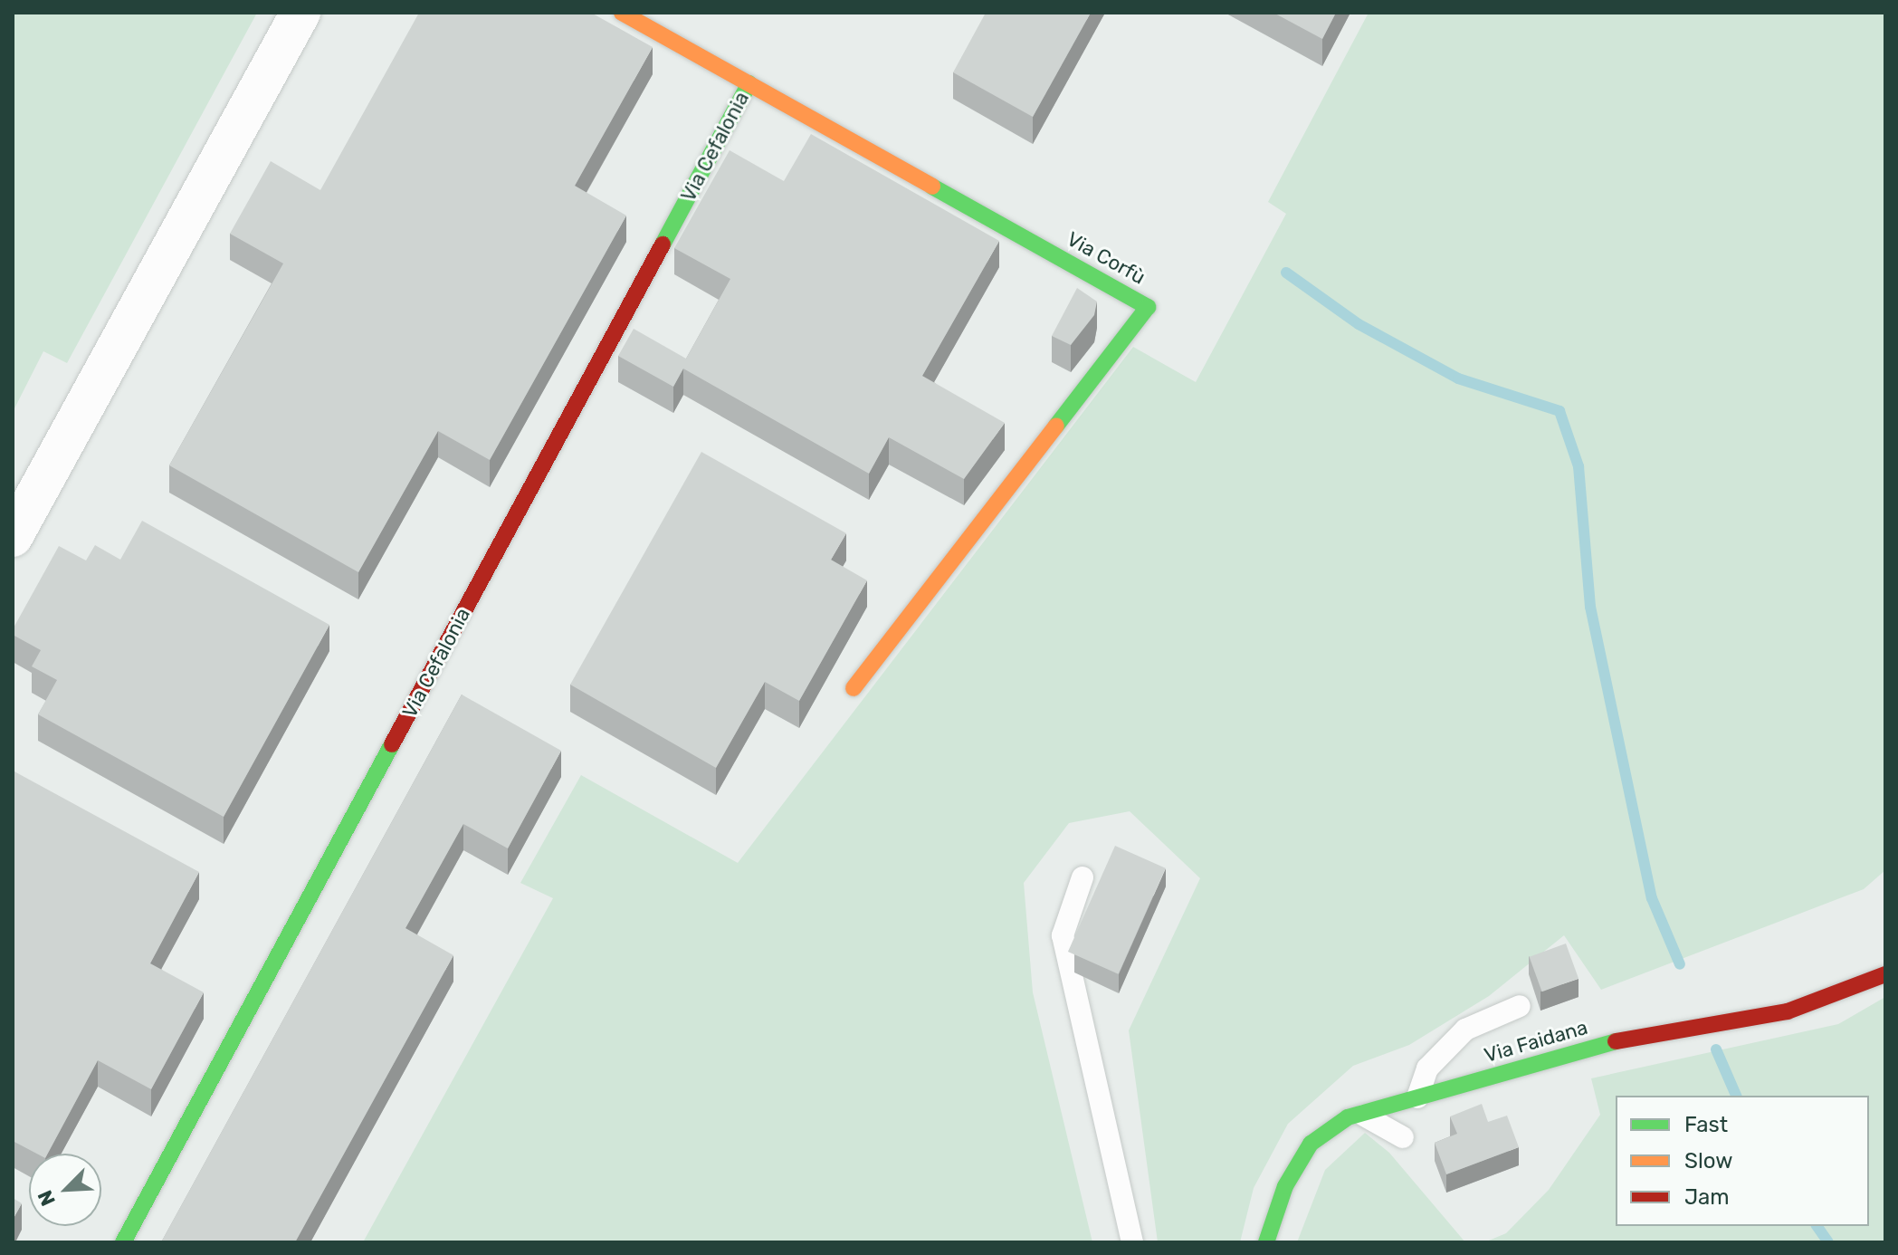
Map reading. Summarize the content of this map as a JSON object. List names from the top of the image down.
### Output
{
  "streets": {
    "street": ["Via Cefalonia", "Via Corfù", "Via Faidana"]
  },
  "crossings": [
    ["Via Cefalonia", "Via Corfù"]
  ],
  "legend": ["Fast", "Slow", "Jam"],
  "north": "bottom left"
}
